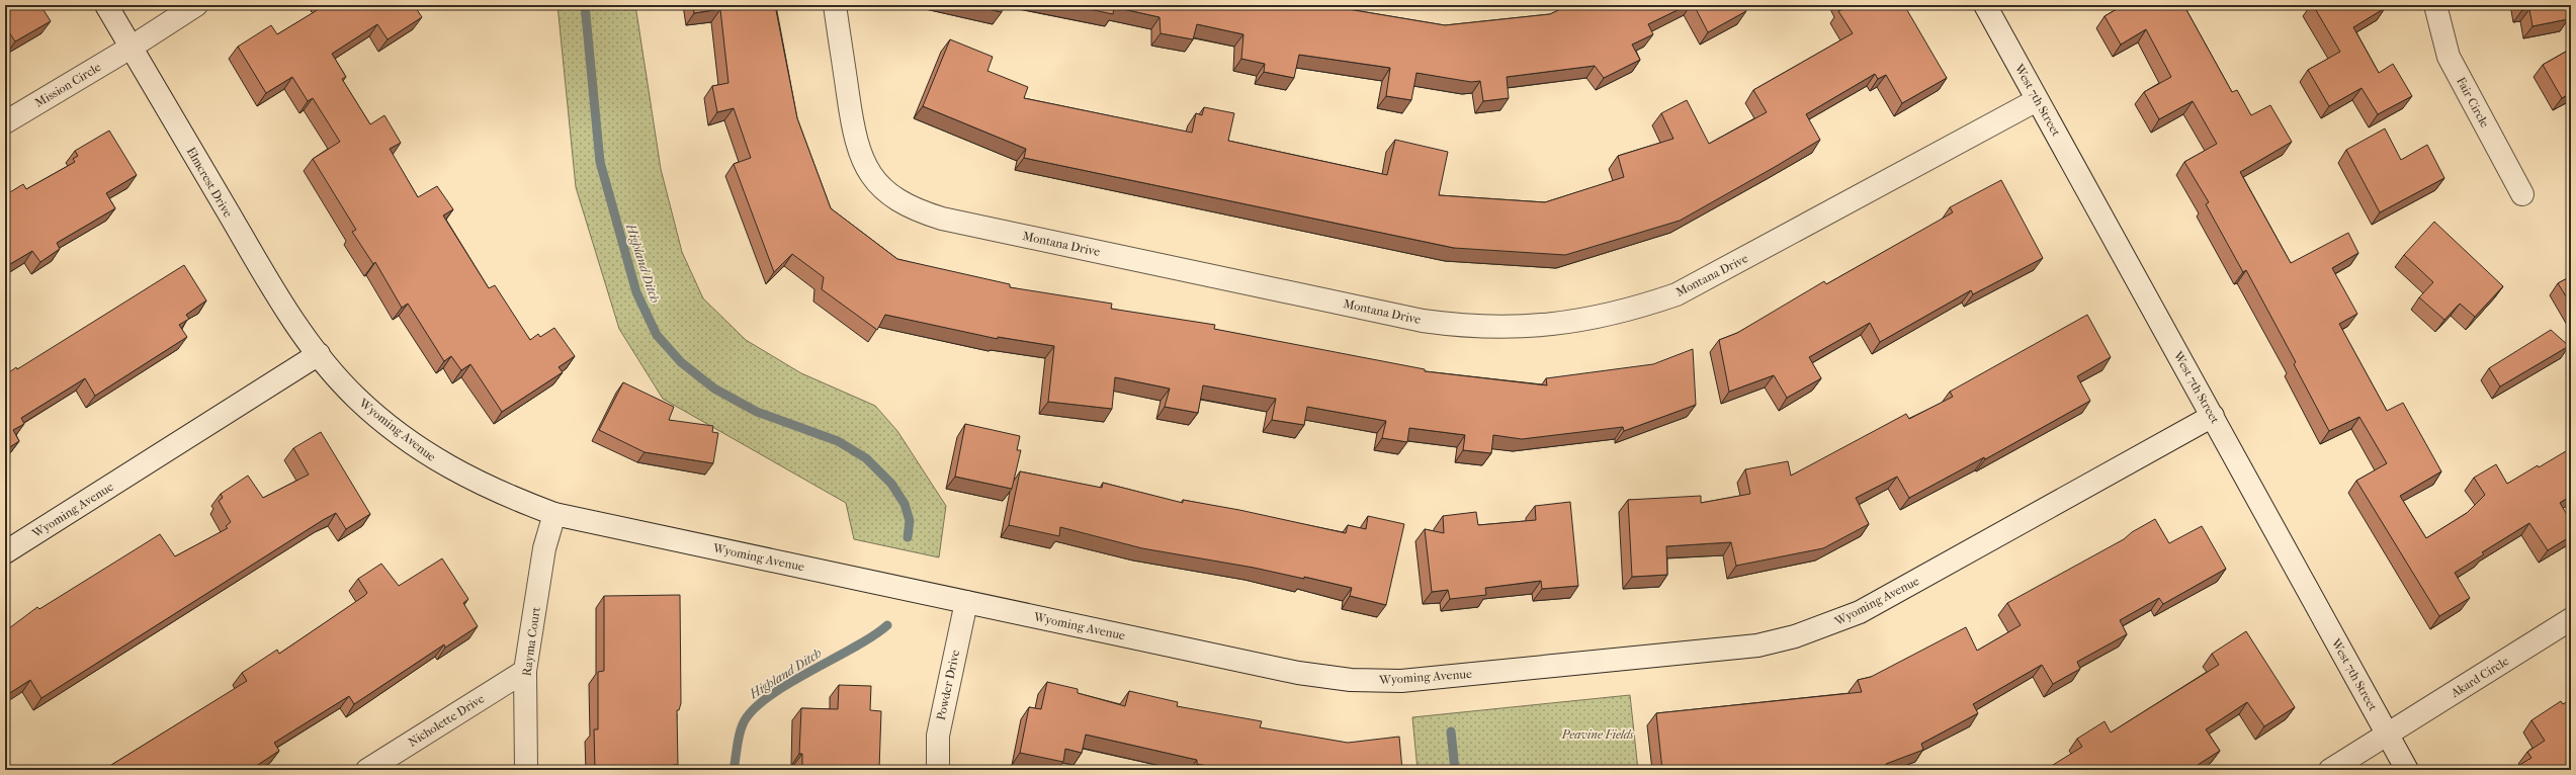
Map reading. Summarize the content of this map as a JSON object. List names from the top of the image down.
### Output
{
  "streets": {
    "street": [
      "Mission Circle",
      "West 7th Street",
      "Fair Circle",
      "Elmcrest Drive",
      "Montana Drive",
      "Wyoming Avenue",
      "Rayma Court",
      "Akard Circle",
      "Powder Drive",
      "Nicholette Drive"
    ]
  },
  "crossings": [
    ["Mission Circle", "Elmcrest Drive"],
    ["West 7th Street", "Montana Drive"],
    ["West 7th Street", "Wyoming Avenue"],
    ["West 7th Street", "Akard Circle"],
    ["Elmcrest Drive", "Wyoming Avenue"],
    ["Wyoming Avenue", "Rayma Court"],
    ["Wyoming Avenue", "Powder Drive"],
    ["Rayma Court", "Nicholette Drive"]
  ],
  "water": ["Highland Ditch"],
  "parks": ["Peavine Fields"]
}
